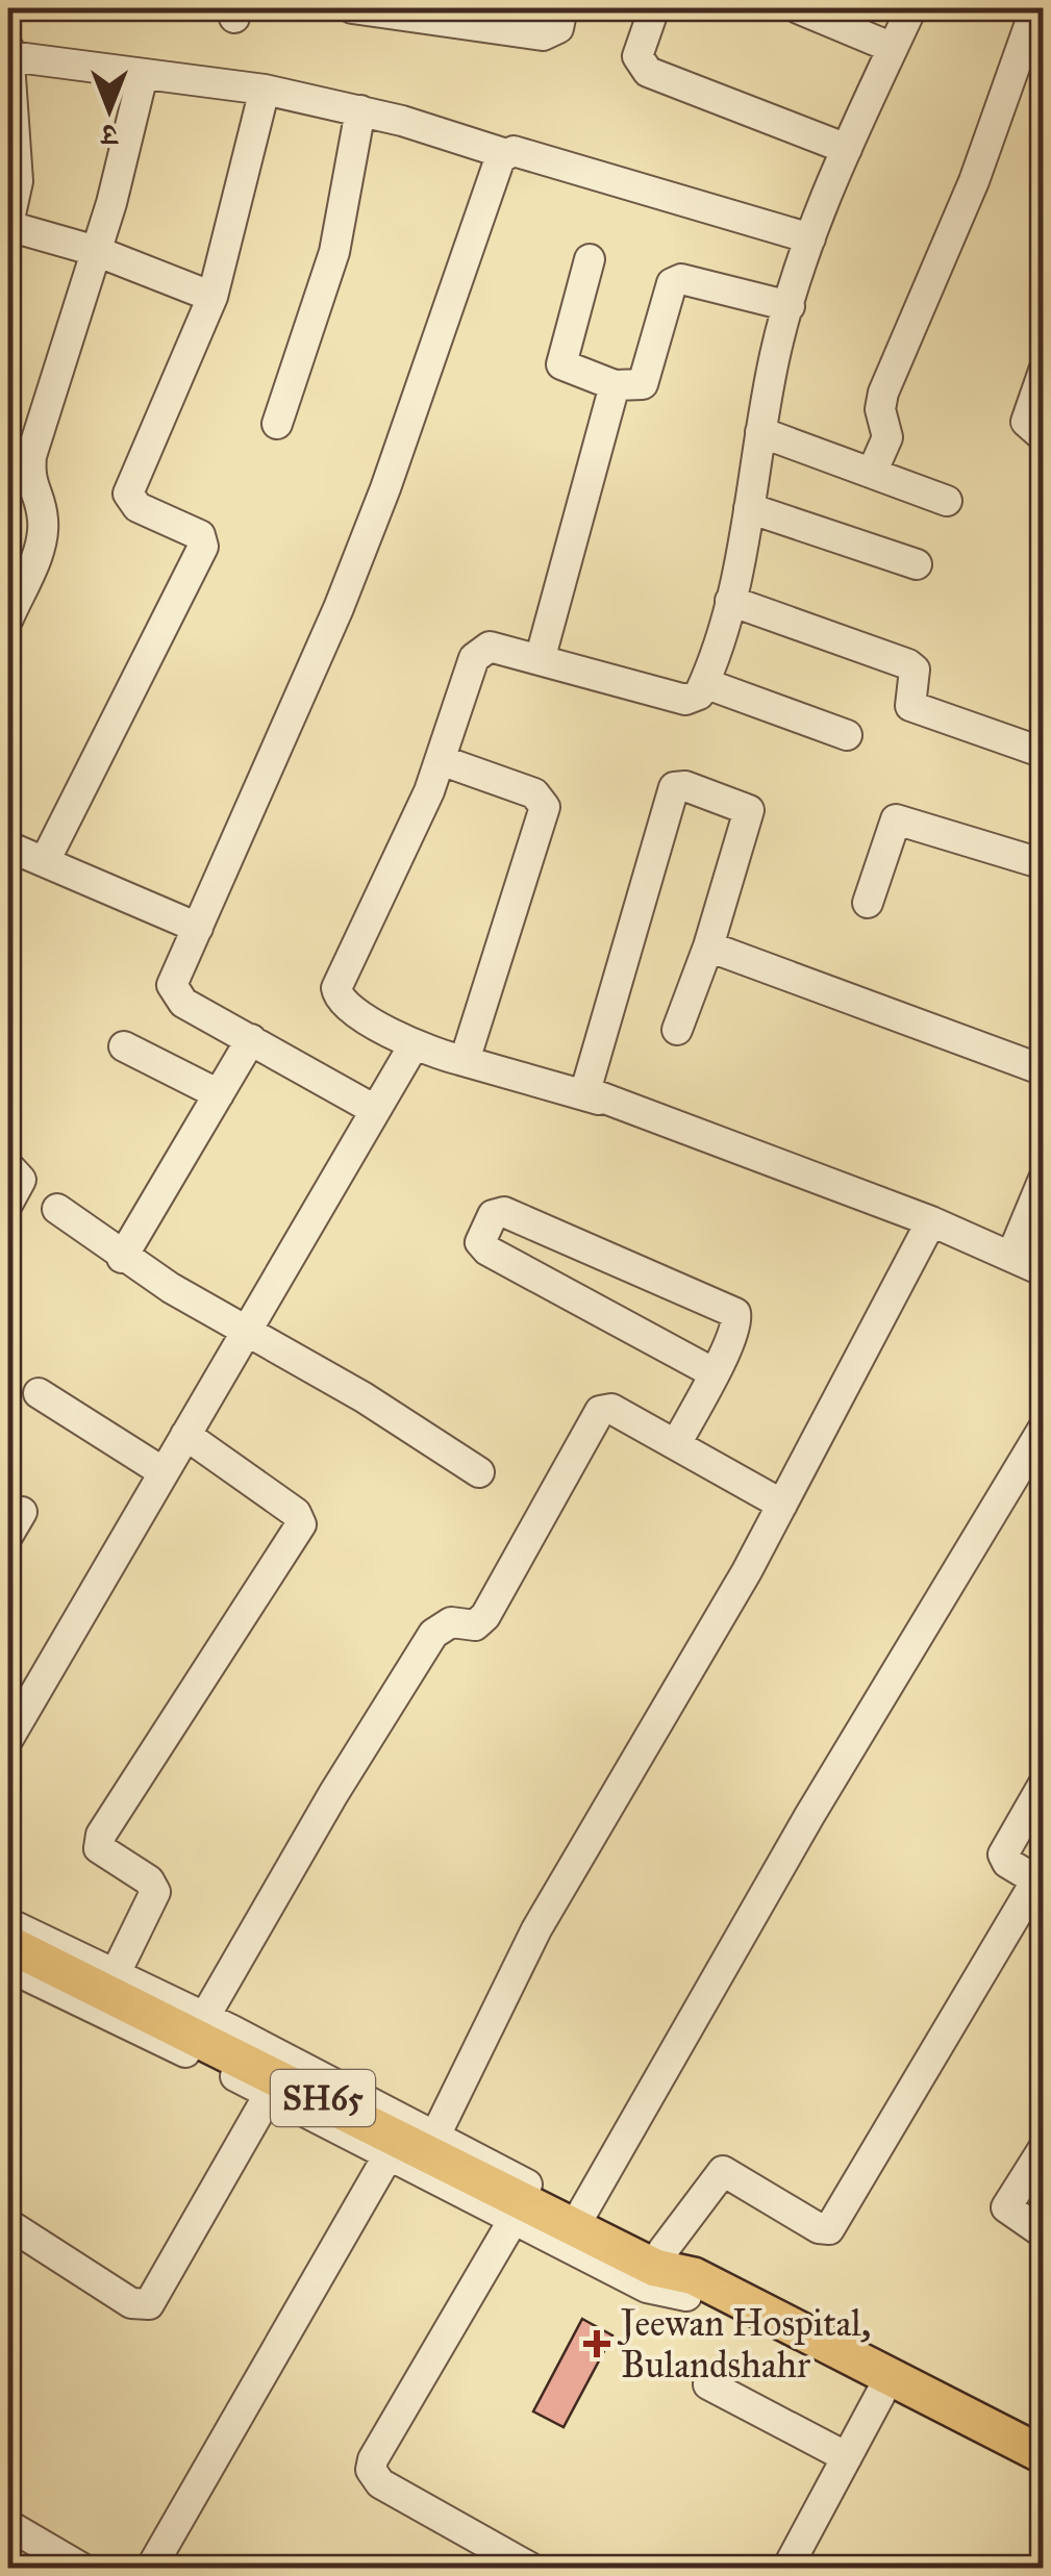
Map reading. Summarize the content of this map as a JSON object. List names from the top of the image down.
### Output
{
  "streets": {
    "main road": ["SH65"]
  },
  "places": {
    "health": ["Jeewan Hospital, Bulandshahr"]
  },
  "north": "bottom"
}
